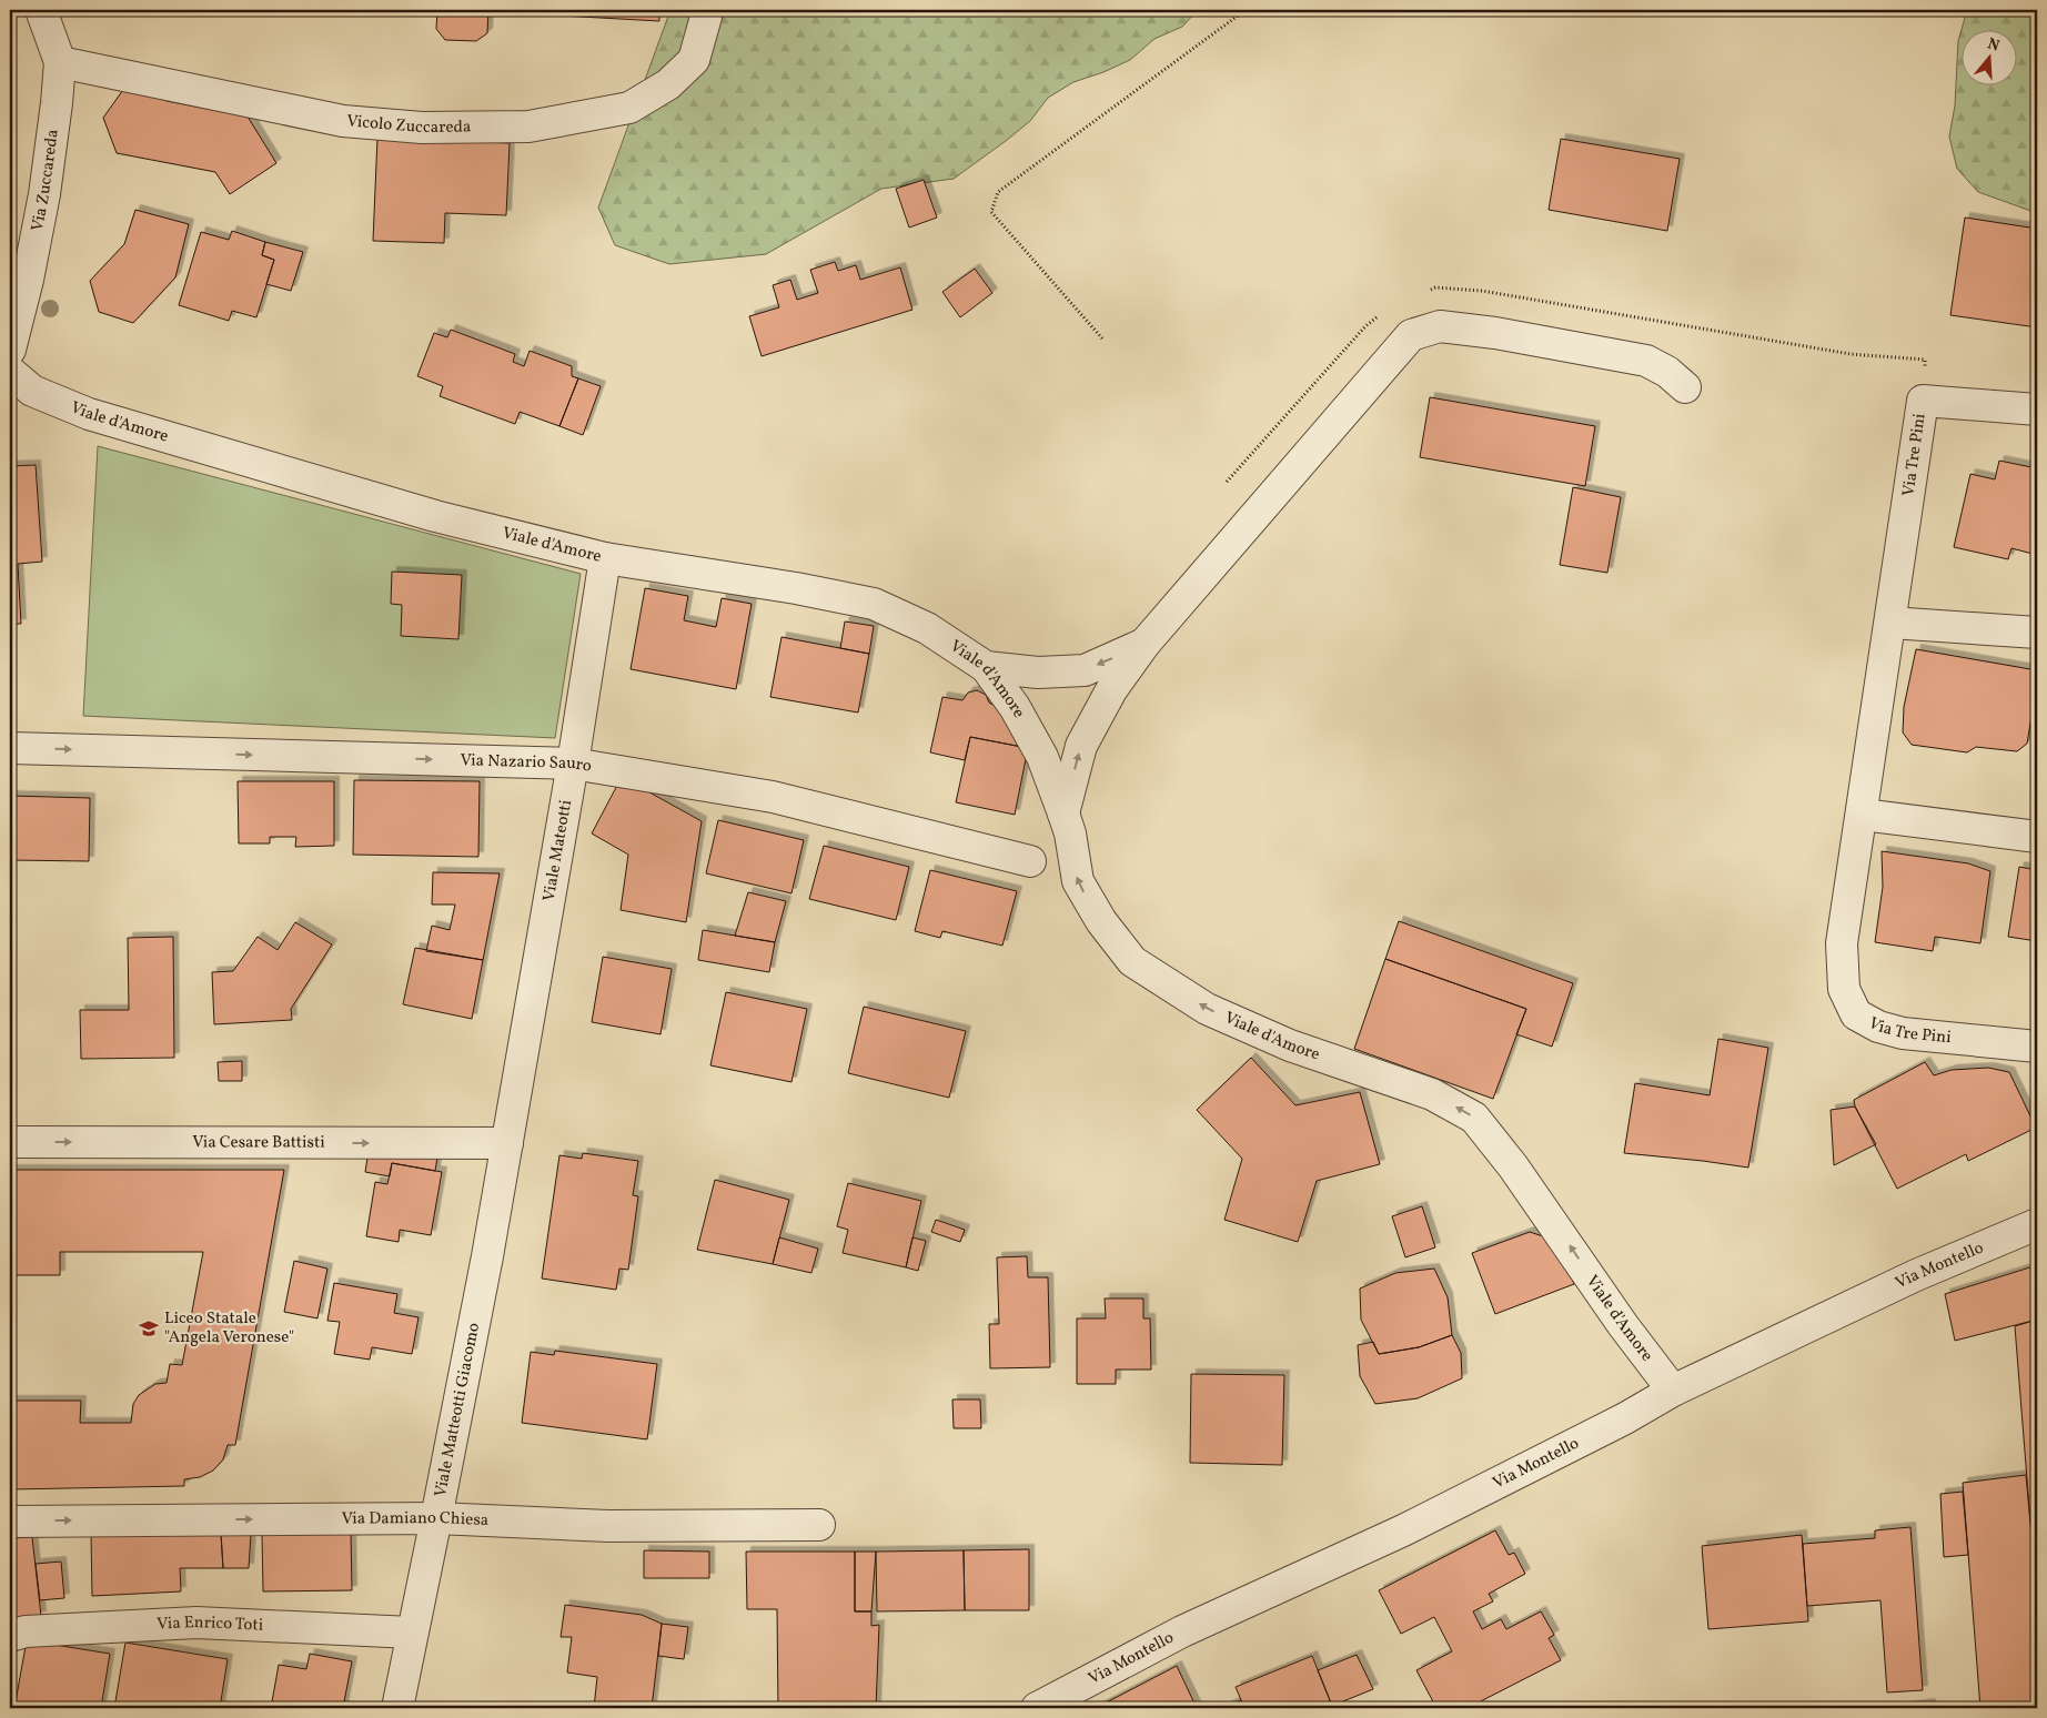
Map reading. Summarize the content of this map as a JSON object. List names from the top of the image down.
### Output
{
  "streets": {
    "street": [
      "Vicolo Zuccareda",
      "Via Zuccareda",
      "Viale d'Amore",
      "Via Tre Pini",
      "Via Nazario Sauro",
      "Viale Mateotti",
      "Via Cesare Battisti",
      "Via Montello",
      "Viale Matteotti Giacomo",
      "Via Damiano Chiesa",
      "Via Enrico Toti"
    ]
  },
  "crossings": [
    ["Vicolo Zuccareda", "Via Zuccareda"],
    ["Viale d'Amore", "Viale Mateotti"],
    ["Viale d'Amore", "Via Montello"],
    ["Via Nazario Sauro", "Viale Mateotti"],
    ["Viale Mateotti", "Via Cesare Battisti"],
    ["Viale Mateotti", "Viale Matteotti Giacomo"],
    ["Via Cesare Battisti", "Viale Matteotti Giacomo"],
    ["Viale Matteotti Giacomo", "Via Damiano Chiesa"],
    ["Viale Matteotti Giacomo", "Via Enrico Toti"]
  ],
  "one_way": [
    "Viale d'Amore",
    "Via Nazario Sauro",
    "Via Cesare Battisti",
    "Via Damiano Chiesa"
  ],
  "places": {
    "school or university": ["Liceo Statale \"Angela Veronese\""]
  },
  "north": "top"
}
